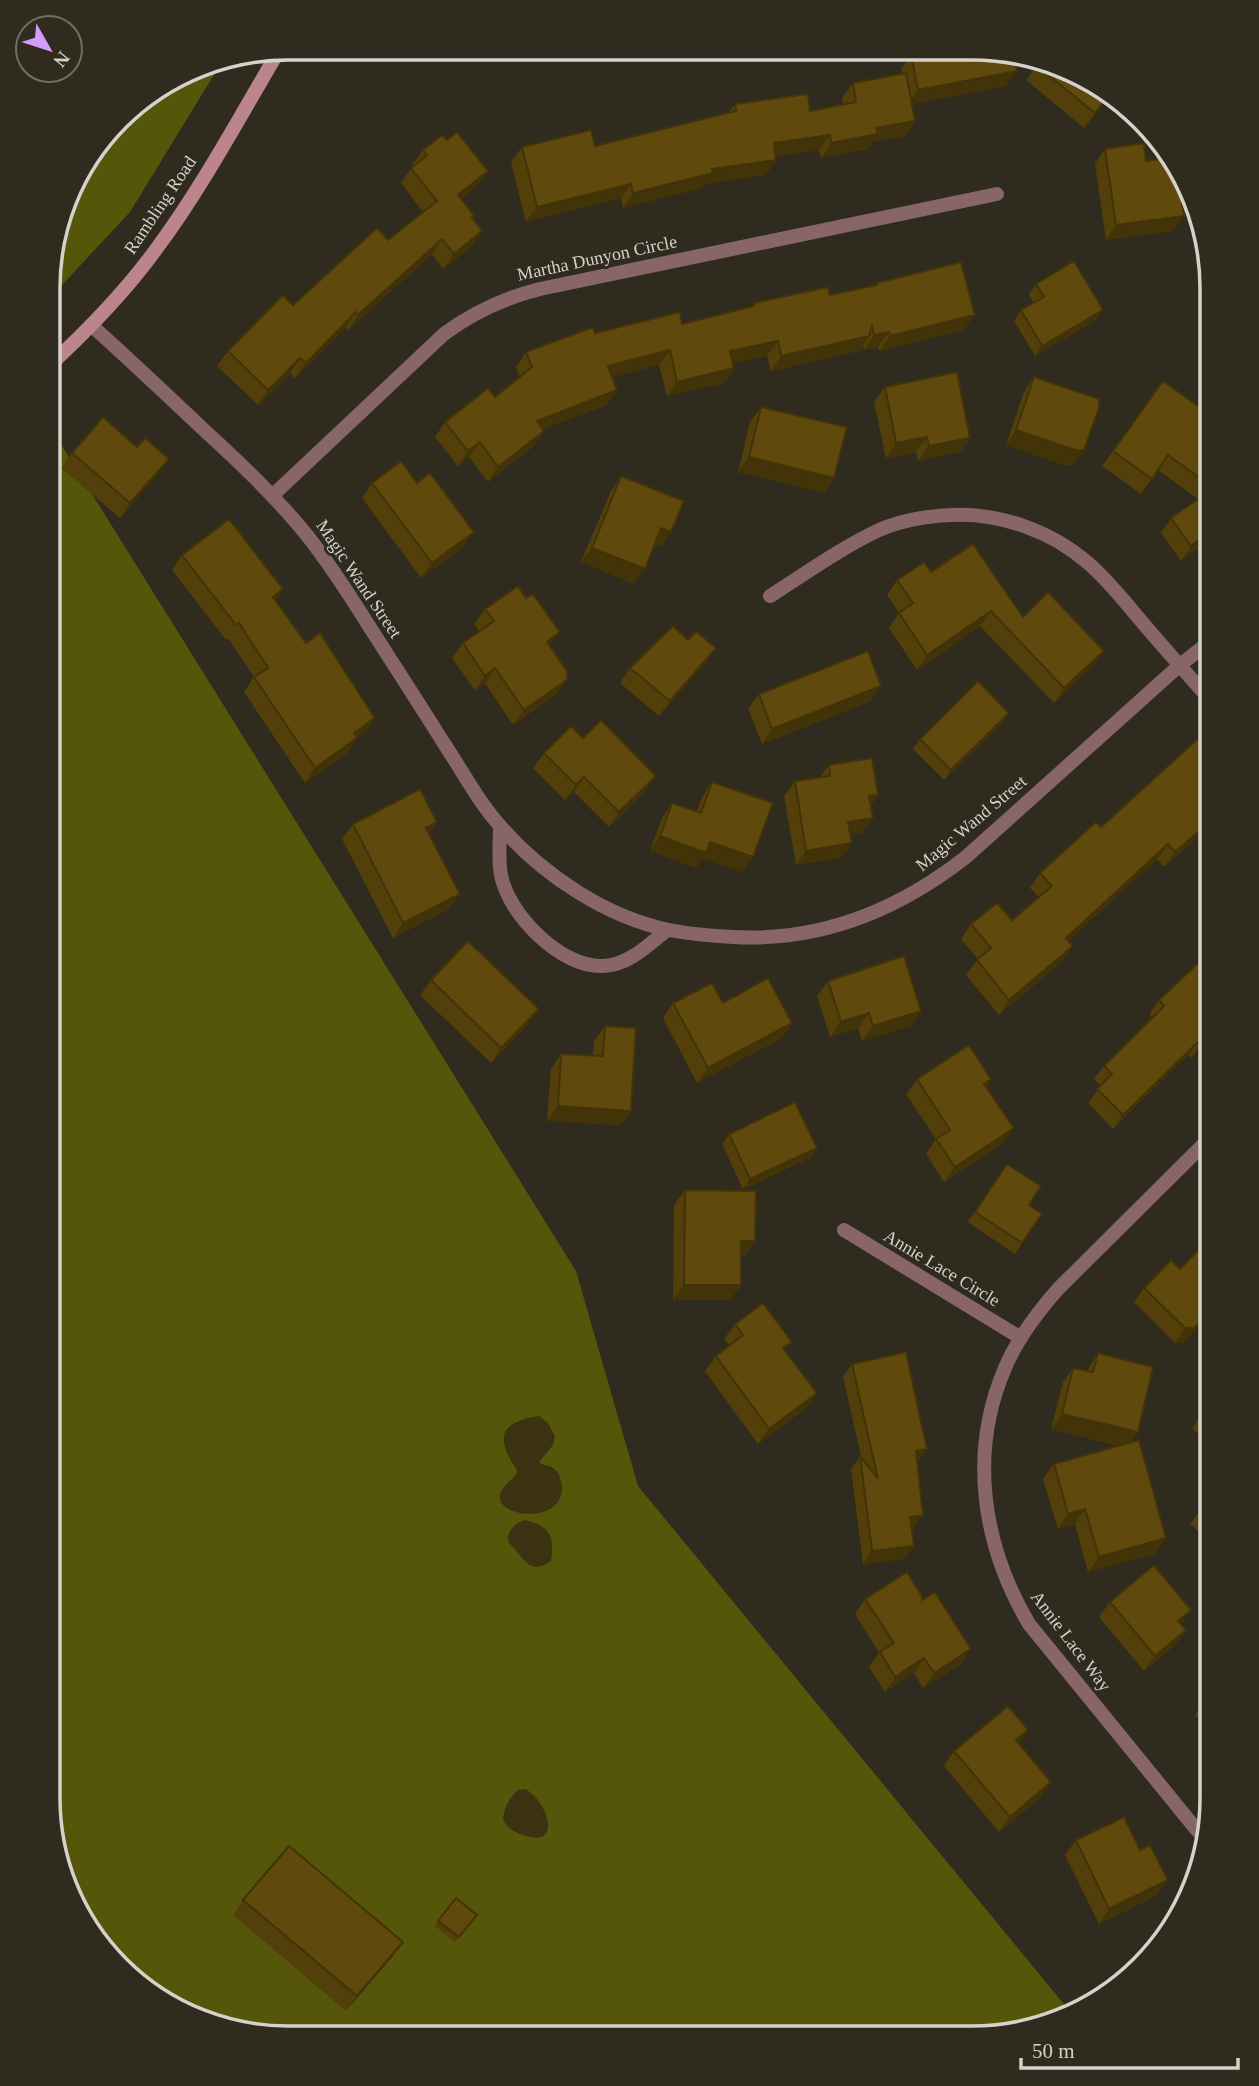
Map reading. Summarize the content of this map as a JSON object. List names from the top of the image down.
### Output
{
  "streets": {
    "street": [
      "Rambling Road",
      "Martha Dunyon Circle",
      "Magic Wand Street",
      "Annie Lace Circle",
      "Annie Lace Way"
    ]
  },
  "crossings": [
    ["Rambling Road", "Magic Wand Street"],
    ["Martha Dunyon Circle", "Magic Wand Street"],
    ["Annie Lace Circle", "Annie Lace Way"]
  ],
  "scale_bar": "50 m",
  "north": "bottom right"
}
